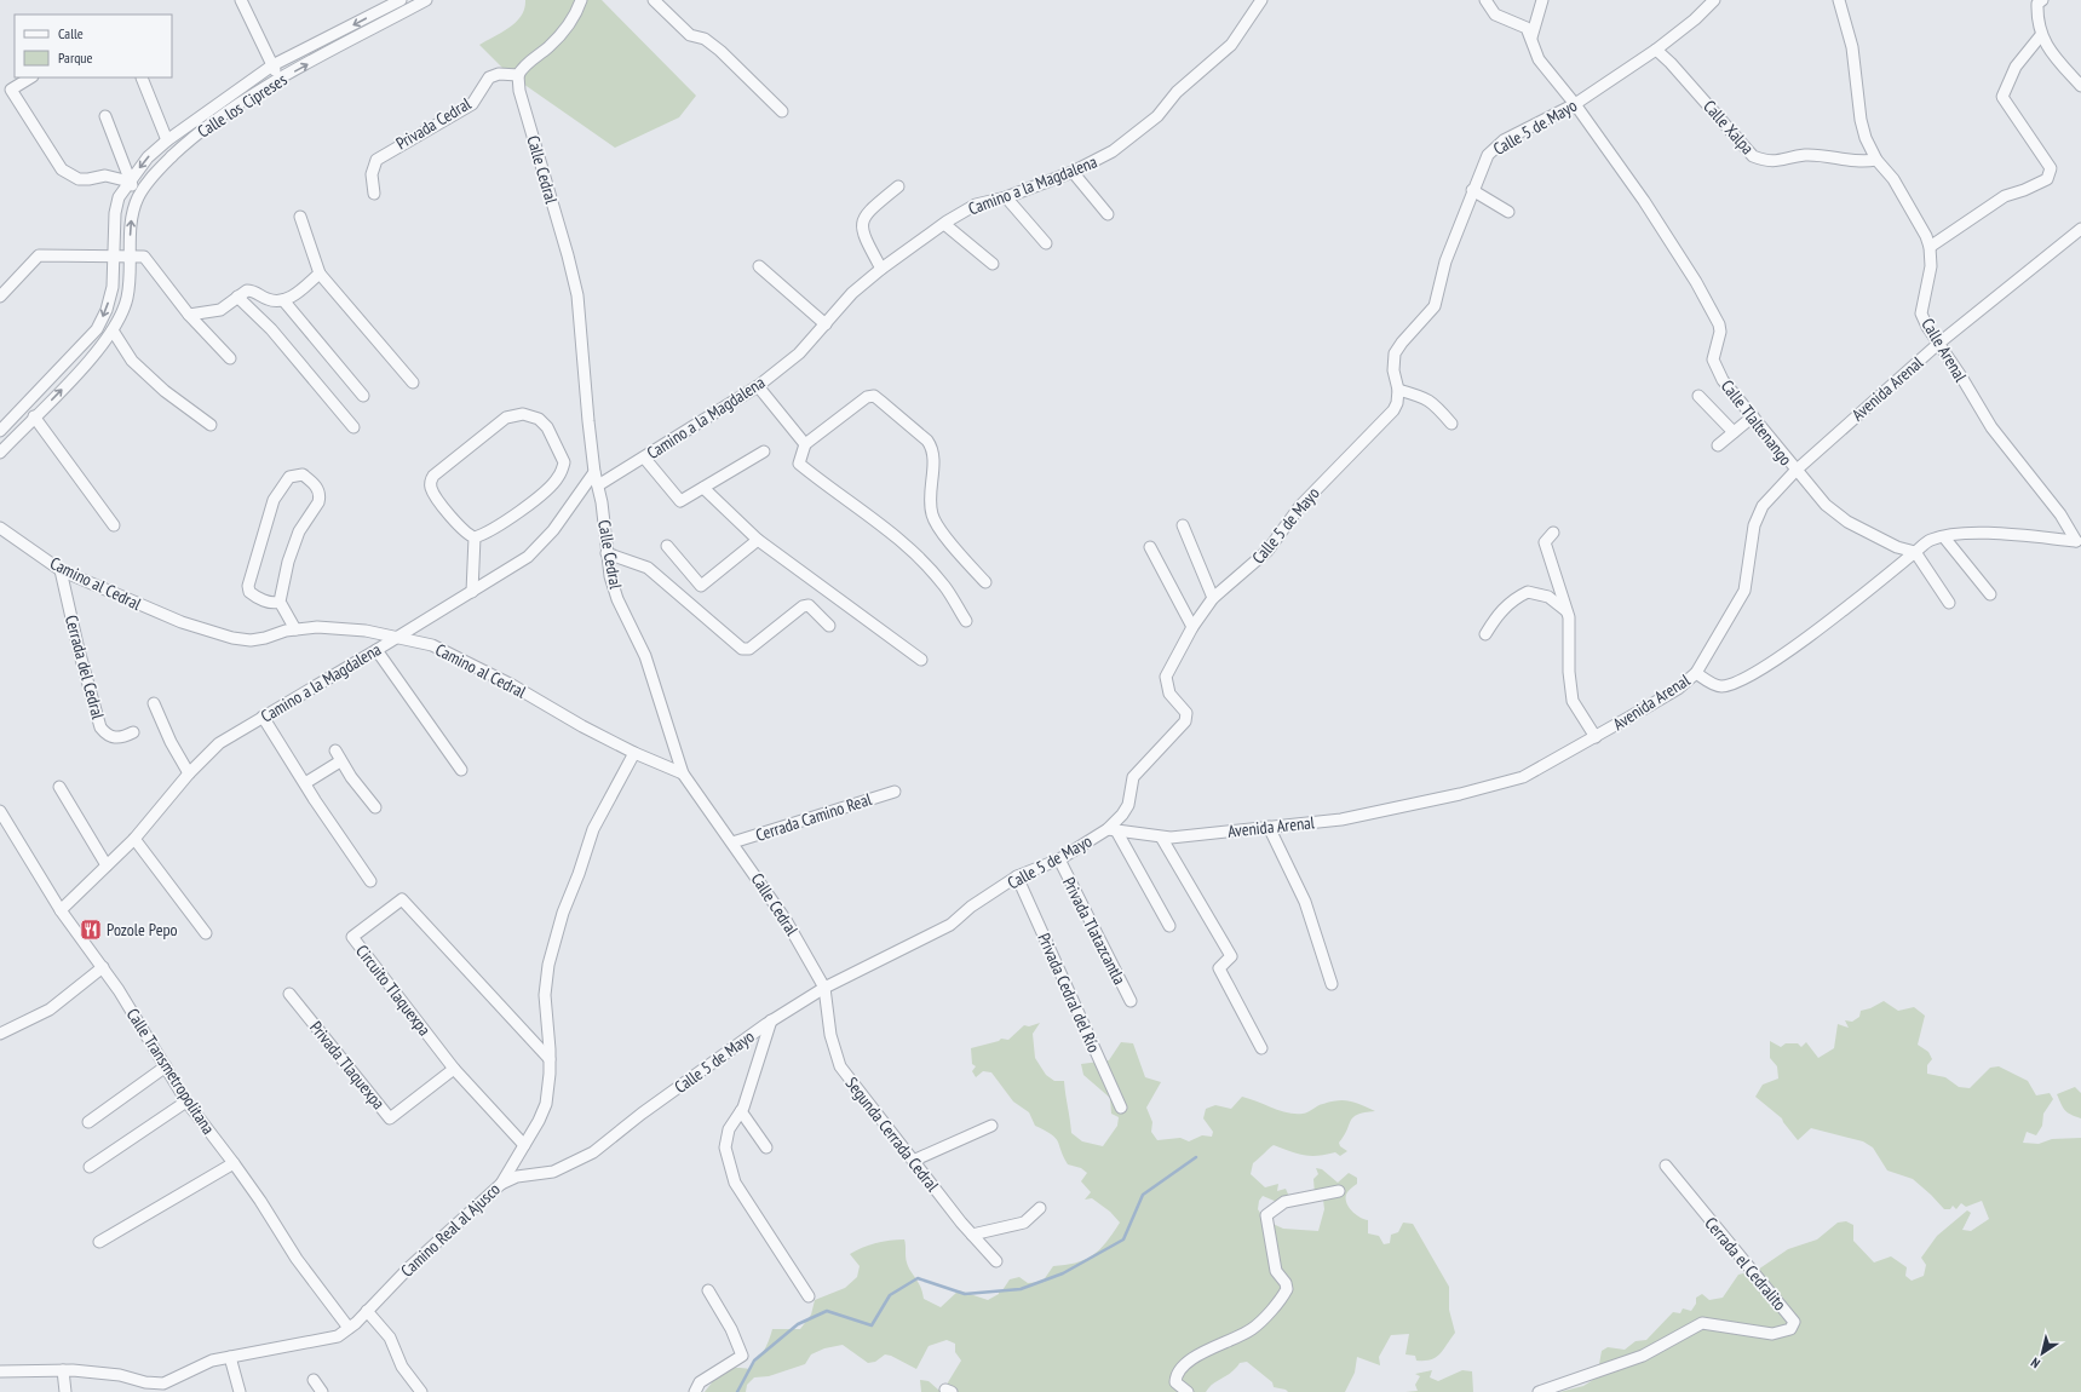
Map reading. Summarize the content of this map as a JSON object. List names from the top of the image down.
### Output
{
  "streets": {
    "street": [
      "Calle los Cipreses",
      "Privada Cedral",
      "Calle 5 de Mayo",
      "Calle Xalpa",
      "Calle Cedral",
      "Camino a la Magdalena",
      "Calle Arenal",
      "Avenida Arenal",
      "Calle Tlaltenango",
      "Camino al Cedral",
      "Cerrada del Cedral",
      "Cerrada Camino Real",
      "Privada Tlatazcantla",
      "Circuito Tlaquexpa",
      "Privada Cedral del Río",
      "Privada Tlaquexpa",
      "Calle Transmetropolitana",
      "Segunda Cerrada Cedral",
      "Camino Real al Ajusco",
      "Cerrada el Cedralito"
    ]
  },
  "crossings": [
    ["Privada Cedral", "Calle Cedral"],
    ["Calle 5 de Mayo", "Calle Xalpa"],
    ["Calle 5 de Mayo", "Calle Cedral"],
    ["Calle 5 de Mayo", "Avenida Arenal"],
    ["Calle 5 de Mayo", "Calle Tlaltenango"],
    ["Calle 5 de Mayo", "Privada Tlatazcantla"],
    ["Calle 5 de Mayo", "Privada Cedral del Río"],
    ["Calle 5 de Mayo", "Segunda Cerrada Cedral"],
    ["Calle 5 de Mayo", "Camino Real al Ajusco"],
    ["Calle Xalpa", "Calle Arenal"],
    ["Calle Cedral", "Camino a la Magdalena"],
    ["Calle Cedral", "Camino al Cedral"],
    ["Calle Cedral", "Cerrada Camino Real"],
    ["Calle Cedral", "Segunda Cerrada Cedral"],
    ["Camino a la Magdalena", "Camino al Cedral"],
    ["Camino a la Magdalena", "Calle Transmetropolitana"],
    ["Calle Arenal", "Avenida Arenal"],
    ["Avenida Arenal", "Calle Tlaltenango"],
    ["Camino al Cedral", "Cerrada del Cedral"],
    ["Camino al Cedral", "Camino Real al Ajusco"],
    ["Circuito Tlaquexpa", "Privada Tlaquexpa"],
    ["Circuito Tlaquexpa", "Camino Real al Ajusco"],
    ["Calle Transmetropolitana", "Camino Real al Ajusco"]
  ],
  "places": {
    "restaurant": ["Pozole Pepo"]
  },
  "legend": ["Calle", "Parque"],
  "north": "bottom left"
}
